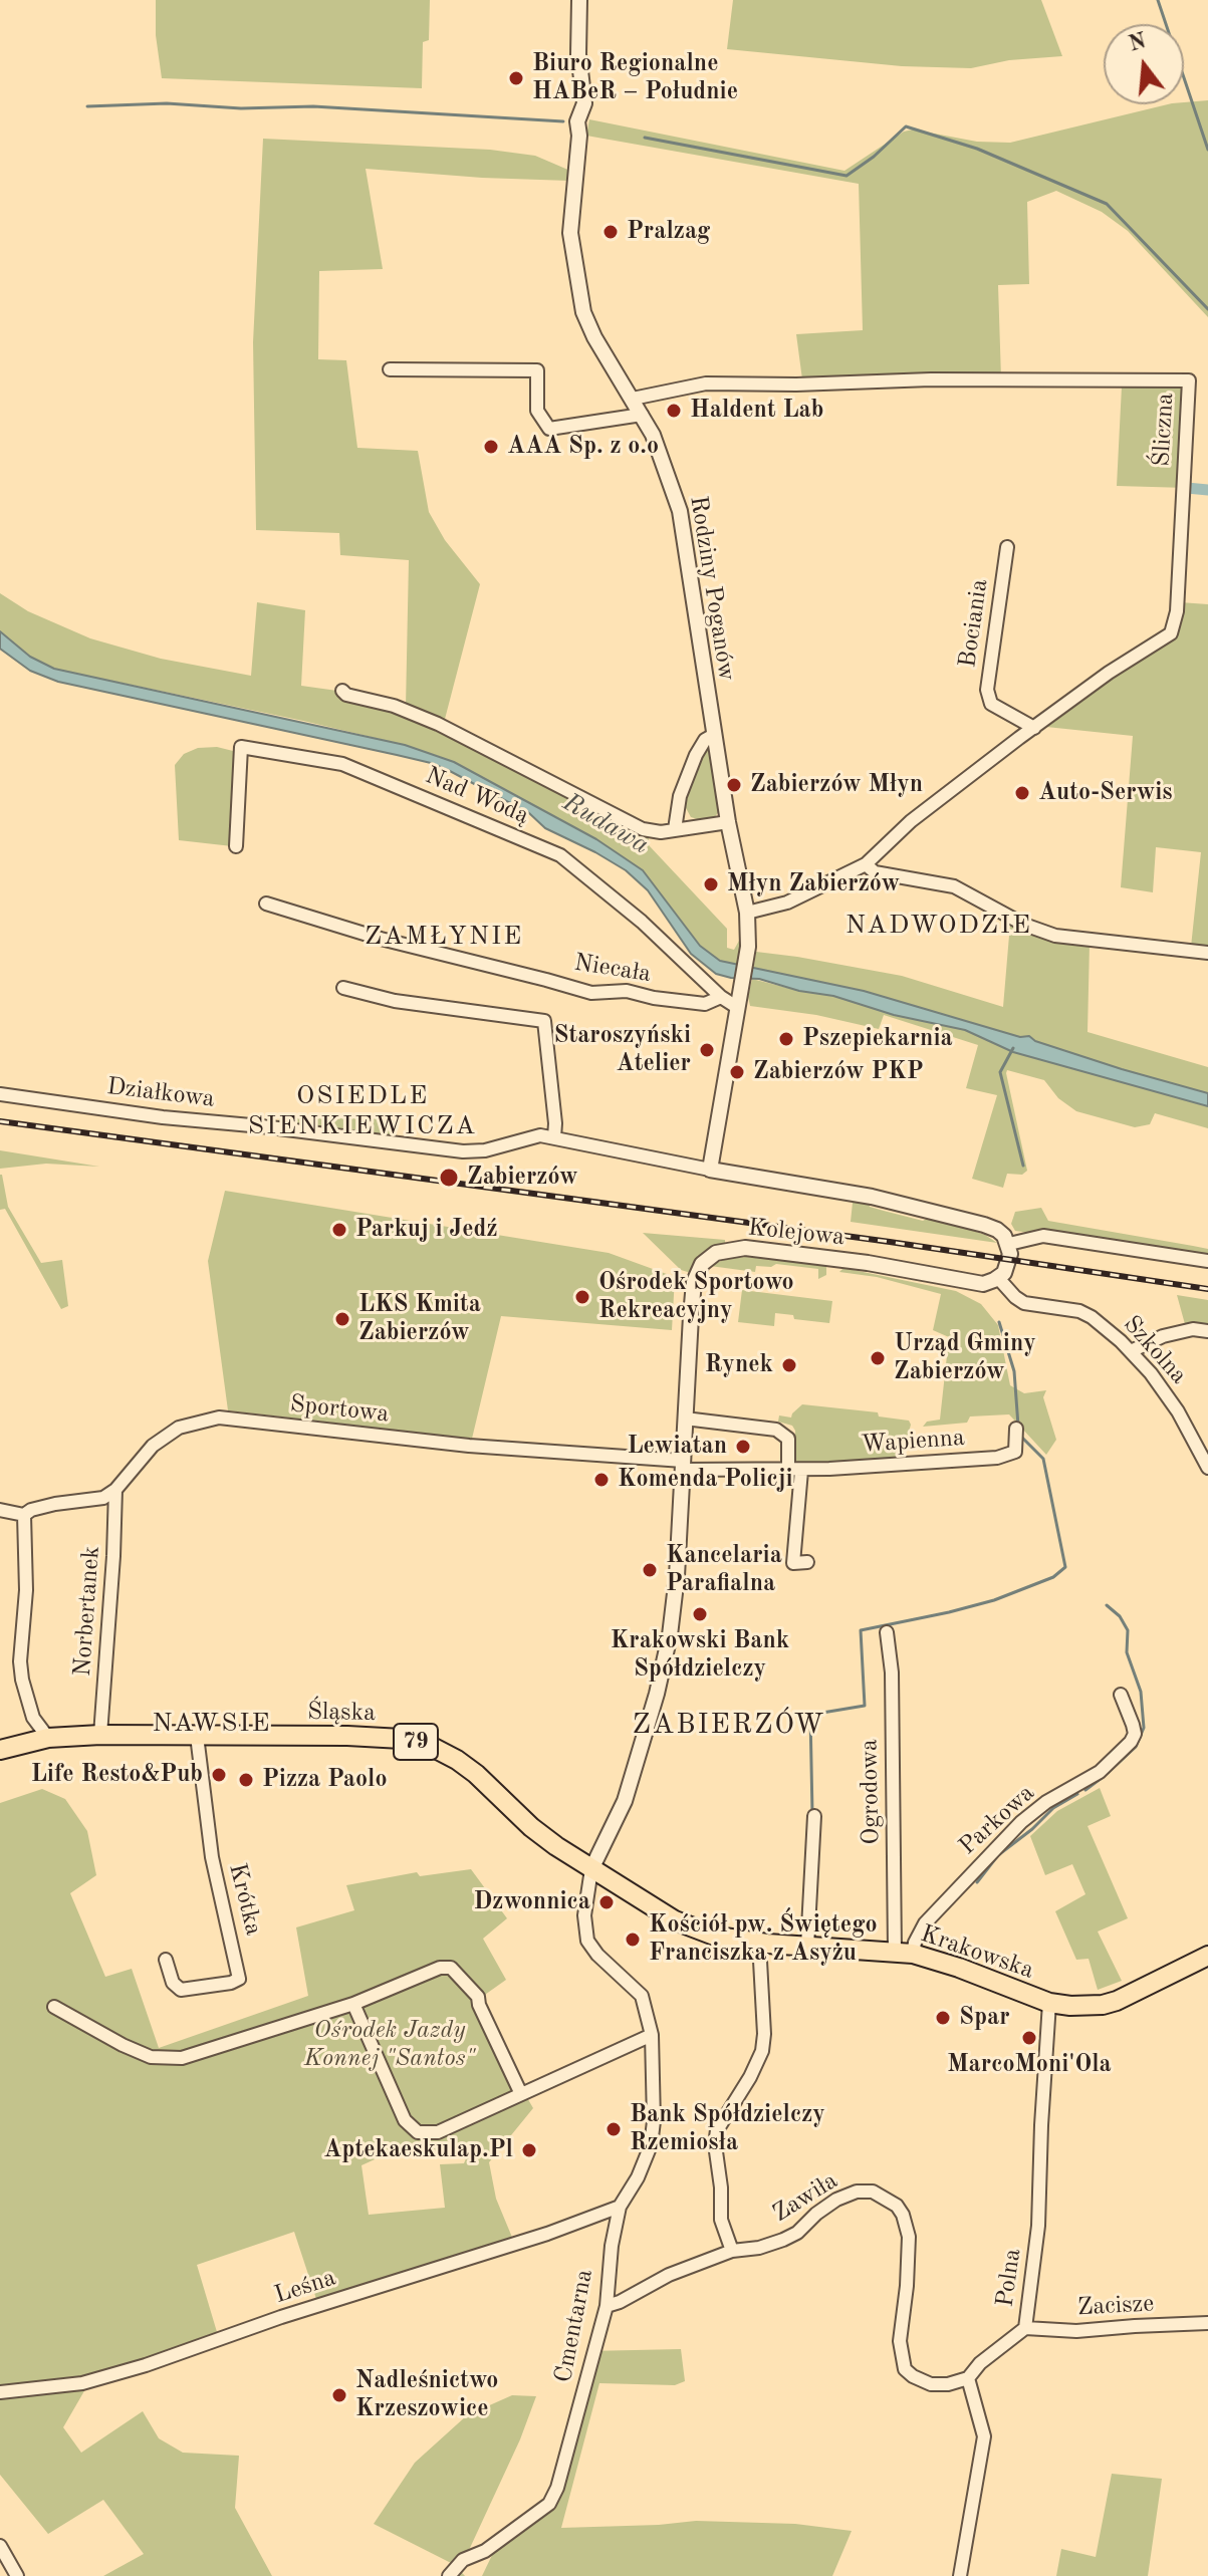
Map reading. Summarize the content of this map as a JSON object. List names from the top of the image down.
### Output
{
  "streets": {
    "main road": ["Śląska", "79", "Krakowska"],
    "street": [
      "Śliczna",
      "Rodziny Poganów",
      "Bociania",
      "Nad Wodą",
      "Niecała",
      "Działkowa",
      "Kolejowa",
      "Szkolna",
      "Sportowa",
      "Wapienna",
      "Norbertanek",
      "Ogrodowa",
      "Parkowa",
      "Krótka",
      "Zawiła",
      "Polna",
      "Leśna",
      "Zacisze",
      "Cmentarna"
    ]
  },
  "crossings": [
    ["Śliczna", "Rodziny Poganów"],
    ["Śliczna", "Bociania"],
    ["Rodziny Poganów", "Nad Wodą"],
    ["Rodziny Poganów", "Kolejowa"],
    ["Nad Wodą", "Niecała"],
    ["Działkowa", "Kolejowa"],
    ["Kolejowa", "Szkolna"],
    ["Kolejowa", "Sportowa"],
    ["Kolejowa", "Wapienna"],
    ["Kolejowa", "Śląska"],
    ["Kolejowa", "Krakowska"],
    ["Kolejowa", "Cmentarna"],
    ["Sportowa", "Wapienna"],
    ["Sportowa", "Norbertanek"],
    ["Norbertanek", "Śląska"],
    ["Śląska", "Krótka"],
    ["Śląska", "Krakowska"],
    ["Śląska", "Cmentarna"],
    ["Ogrodowa", "Parkowa"],
    ["Ogrodowa", "Krakowska"],
    ["Parkowa", "Krakowska"],
    ["Krakowska", "Polna"],
    ["Krakowska", "Cmentarna"],
    ["Zawiła", "Polna"],
    ["Zawiła", "Cmentarna"],
    ["Polna", "Zacisze"],
    ["Leśna", "Cmentarna"]
  ],
  "districts": [
    "NADWODZIE",
    "ZAMŁYNIE",
    "OSIEDLE SIENKIEWICZA",
    "NAWSIE",
    "ZABIERZÓW"
  ],
  "water": ["Rudawa"],
  "parks": ["Ośrodek Jazdy Konnej \"Santos\""],
  "places": [
    "Biuro Regionalne HABeR – Południe",
    "Pralzag",
    "Haldent Lab",
    "AAA Sp. z o.o",
    "Zabierzów Młyn",
    "Auto-Serwis",
    "Młyn Zabierzów",
    "Pszepiekarnia",
    "Staroszyński Atelier",
    "Zabierzów PKP",
    "Zabierzów",
    "Parkuj i Jedź",
    "Ośrodek Sportowo Rekreacyjny",
    "LKS Kmita Zabierzów",
    "Urząd Gminy Zabierzów",
    "Rynek",
    "Lewiatan",
    "Komenda Policji",
    "Kancelaria Parafialna",
    "Krakowski Bank Spółdzielczy",
    "Life Resto&Pub",
    "Pizza Paolo",
    "Dzwonnica",
    "Kościół pw. Świętego Franciszka z Asyżu",
    "Spar",
    "MarcoMoni'Ola",
    "Bank Spółdzielczy Rzemiosła",
    "Aptekaeskulap.Pl",
    "Nadleśnictwo Krzeszowice"
  ],
  "north": "top"
}
